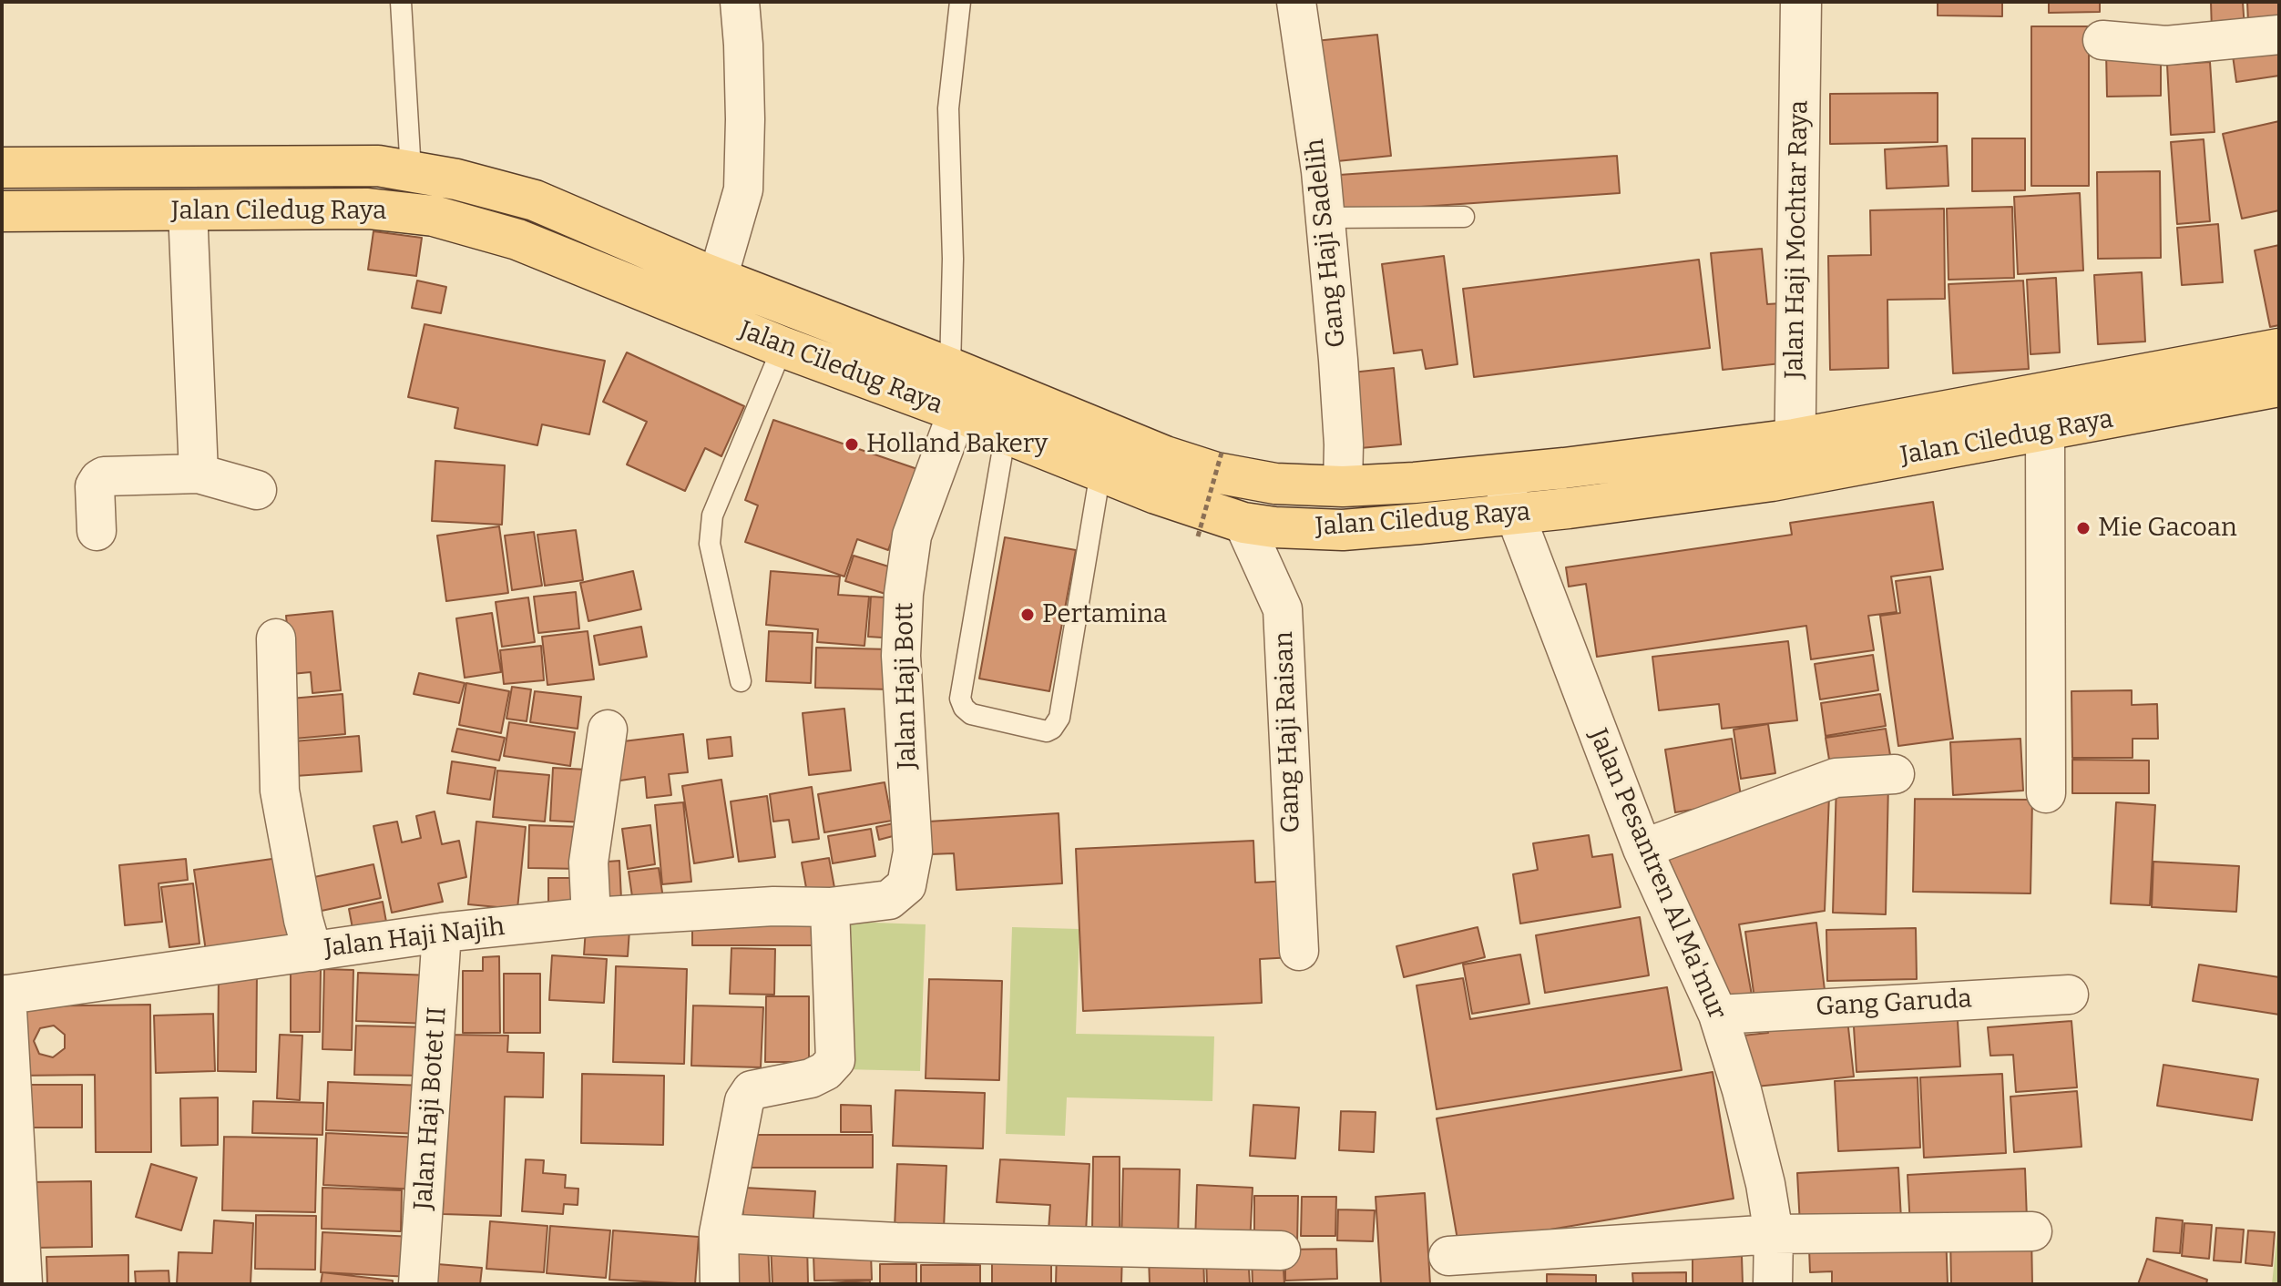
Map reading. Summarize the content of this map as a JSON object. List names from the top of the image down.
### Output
{
  "streets": {
    "main road": ["Jalan Ciledug Raya"],
    "street": [
      "Jalan Haji Mochtar Raya",
      "Gang Haji Sadelih",
      "Jalan Haji Bott",
      "Gang Haji Raisan",
      "Jalan Pesantren Al Ma'mur",
      "Jalan Haji Najih",
      "Gang Garuda",
      "Jalan Haji Botet II"
    ]
  },
  "crossings": [
    ["Jalan Ciledug Raya", "Jalan Haji Mochtar Raya"],
    ["Jalan Ciledug Raya", "Gang Haji Sadelih"],
    ["Jalan Ciledug Raya", "Jalan Haji Bott"],
    ["Jalan Ciledug Raya", "Gang Haji Raisan"],
    ["Jalan Ciledug Raya", "Jalan Pesantren Al Ma'mur"],
    ["Jalan Haji Bott", "Jalan Haji Najih"],
    ["Jalan Pesantren Al Ma'mur", "Gang Garuda"],
    ["Jalan Haji Najih", "Jalan Haji Botet II"]
  ],
  "places": ["Holland Bakery", "Mie Gacoan", "Pertamina"]
}
